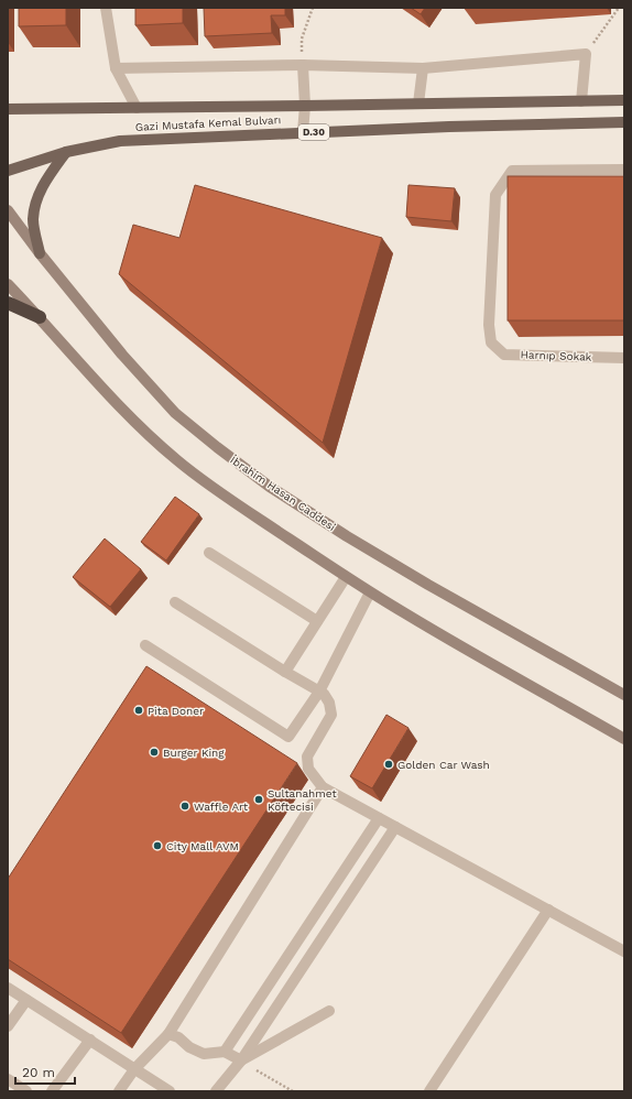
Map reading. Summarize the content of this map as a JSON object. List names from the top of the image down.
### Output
{
  "streets": {
    "main road": ["Gazi Mustafa Kemal Bulvarı", "D.30", "İbrahim Hasan Caddesi"],
    "street": ["Harnıp Sokak"]
  },
  "places": [
    "Pita Doner",
    "Burger King",
    "Golden Car Wash",
    "Sultanahmet Köftecisi",
    "Waffle Art",
    "City Mall AVM"
  ],
  "scale_bar": "20 m"
}
